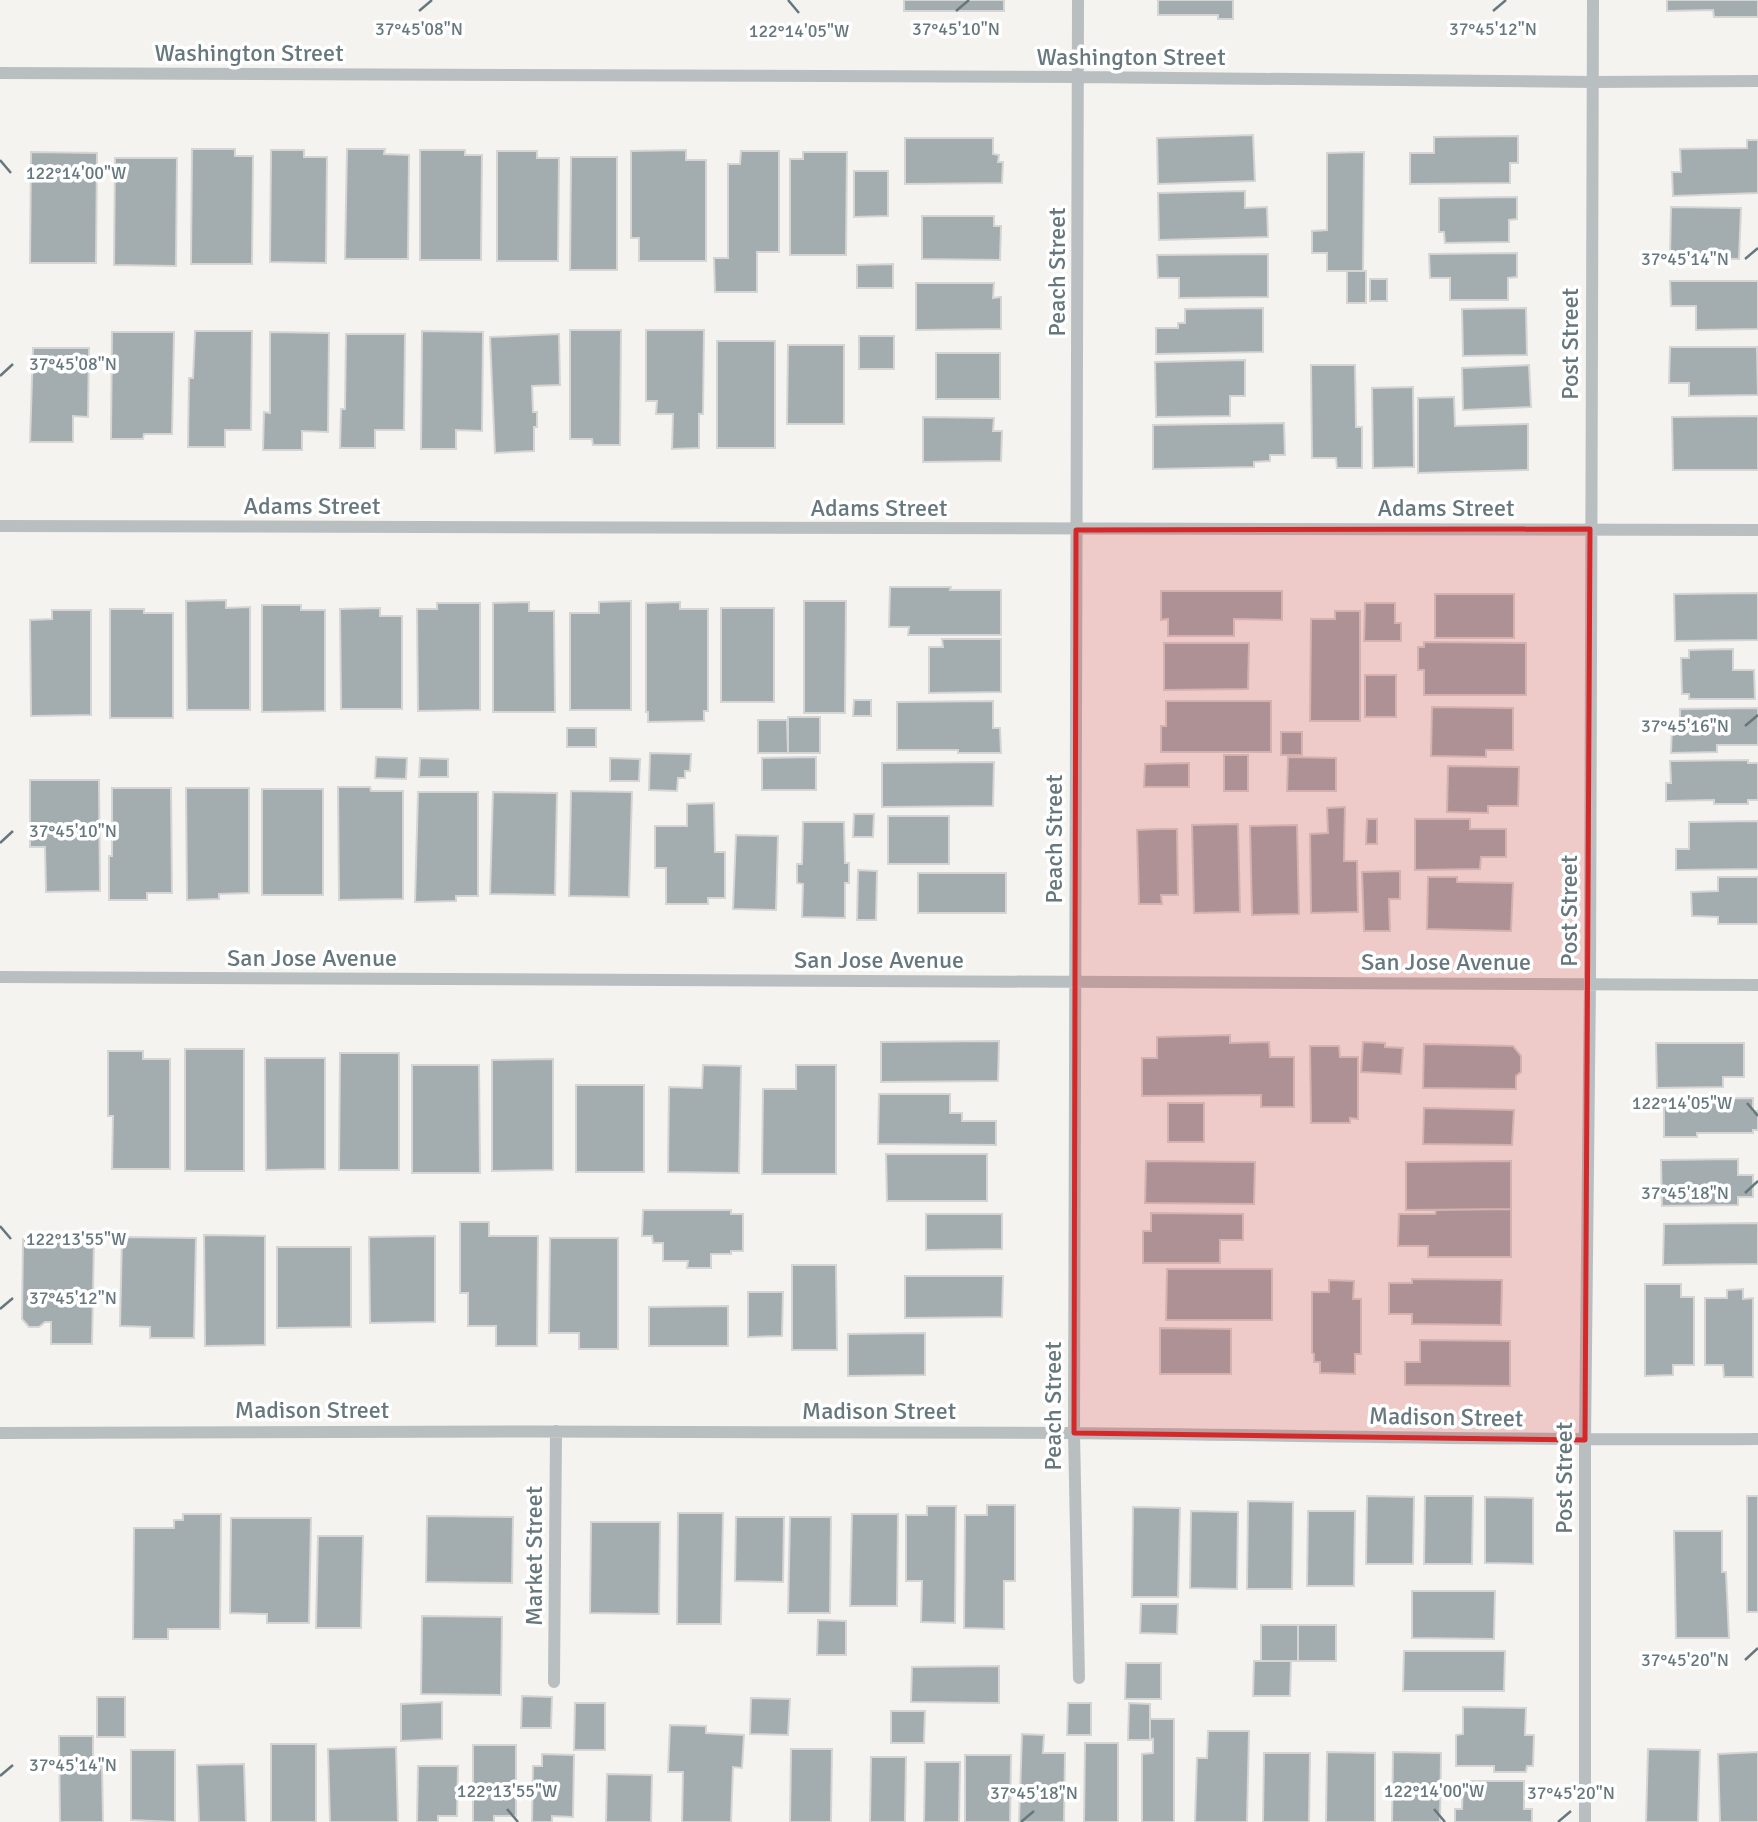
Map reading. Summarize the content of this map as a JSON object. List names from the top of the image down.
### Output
{
  "streets": {
    "street": [
      "Washington Street",
      "Peach Street",
      "Post Street",
      "Adams Street",
      "San Jose Avenue",
      "Madison Street",
      "Market Street"
    ]
  },
  "crossings": [
    ["Washington Street", "Peach Street"],
    ["Washington Street", "Post Street"],
    ["Peach Street", "Adams Street"],
    ["Peach Street", "San Jose Avenue"],
    ["Peach Street", "Madison Street"],
    ["Post Street", "Adams Street"],
    ["Post Street", "San Jose Avenue"],
    ["Post Street", "Madison Street"],
    ["Madison Street", "Market Street"]
  ],
  "coordinates": [
    "37°45'08\"N",
    "37°45'10\"N",
    "37°45'12\"N",
    "122°14'05\"W",
    "122°14'00\"W",
    "37°45'14\"N",
    "37°45'16\"N",
    "37°45'18\"N",
    "122°13'55\"W",
    "37°45'20\"N"
  ]
}
